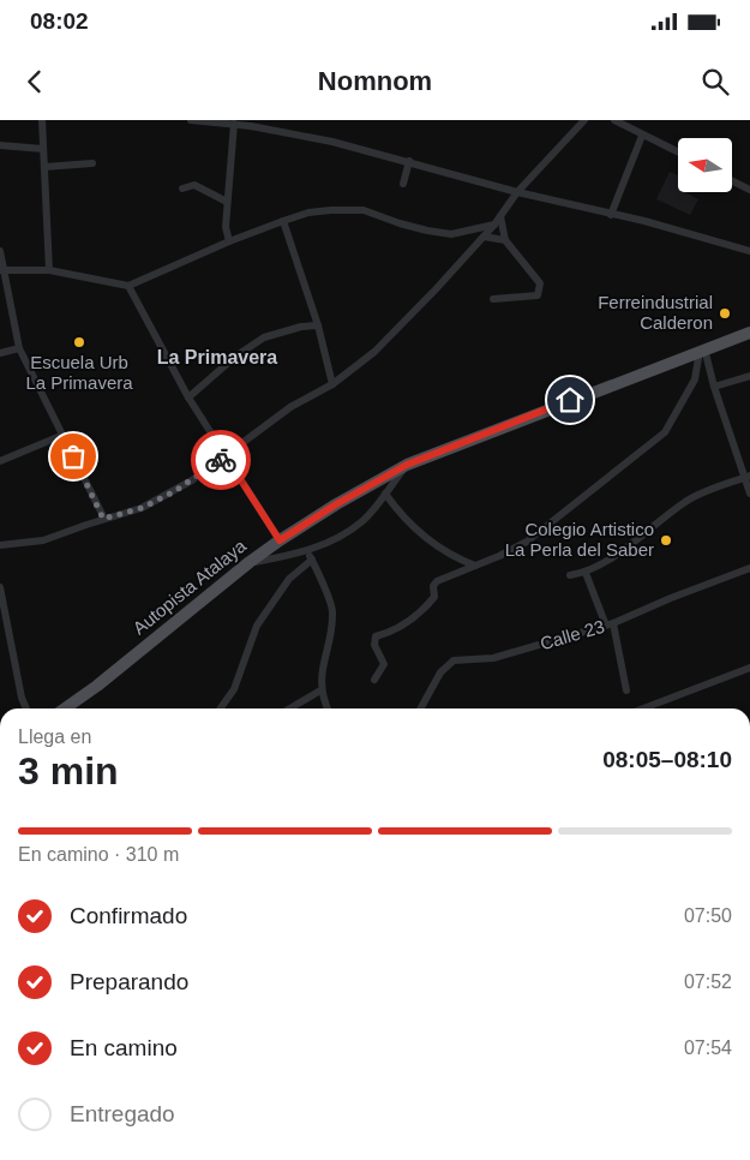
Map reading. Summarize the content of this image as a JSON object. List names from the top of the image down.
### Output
{
  "streets": {
    "main road": ["Autopista Atalaya"],
    "street": ["Calle 23"]
  },
  "districts": ["La Primavera"],
  "places": ["Ferreindustrial Calderon", "Escuela Urb La Primavera", "Colegio Artistico La Perla del Saber"],
  "north": "left",
  "page": {
    "status": "08:02",
    "header": "Nomnom",
    "heading": ["3 min", "Llega en", "08:05–08:10"],
    "bar": "En camino · 310 m",
    "list": [
      ["Confirmado", "07:50"],
      ["Preparando", "07:52"],
      ["En camino", "07:54"],
      "Entregado"
    ]
  }
}
